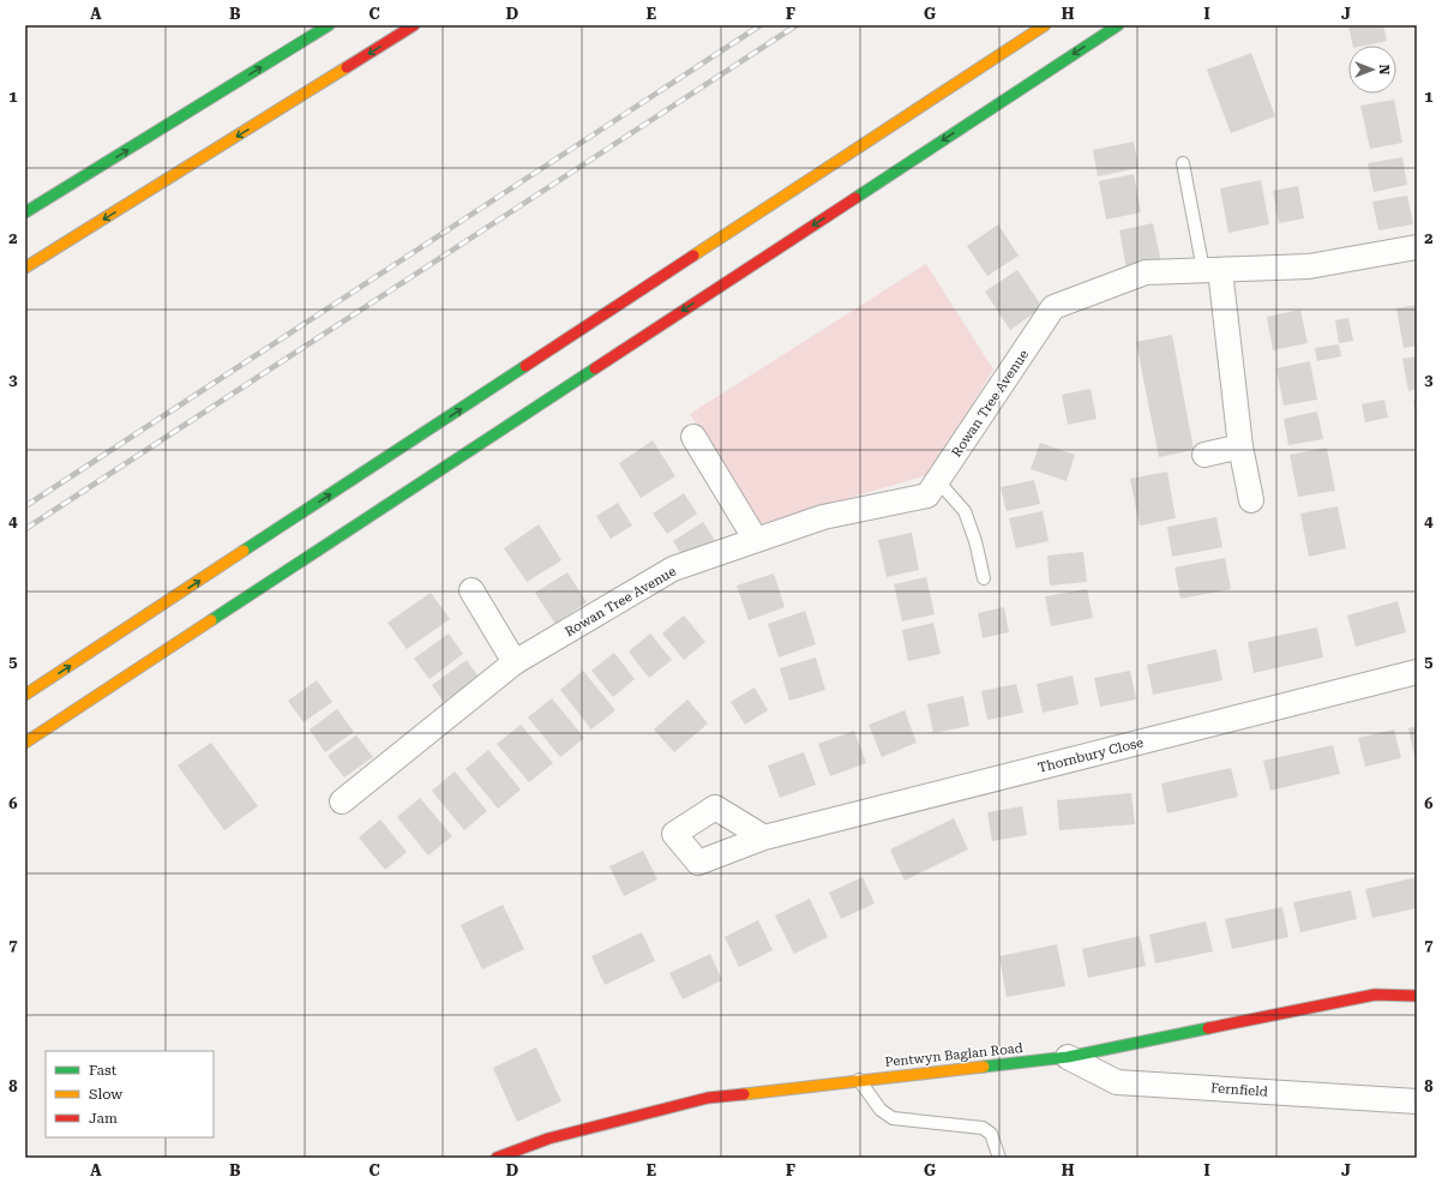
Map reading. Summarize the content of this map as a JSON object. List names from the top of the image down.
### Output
{
  "streets": {
    "main road": ["Pentwyn Baglan Road"],
    "street": ["Rowan Tree Avenue", "Thornbury Close", "Fernfield"]
  },
  "crossings": [
    ["Pentwyn Baglan Road", "Fernfield"]
  ],
  "legend": ["Fast", "Slow", "Jam"],
  "north": "right",
  "grid": {
    "columns": [
      "A",
      "B",
      "C",
      "D",
      "E",
      "F",
      "G",
      "H",
      "I",
      "J"
    ],
    "rows": [
      "1",
      "2",
      "3",
      "4",
      "5",
      "6",
      "7",
      "8"
    ]
  }
}
